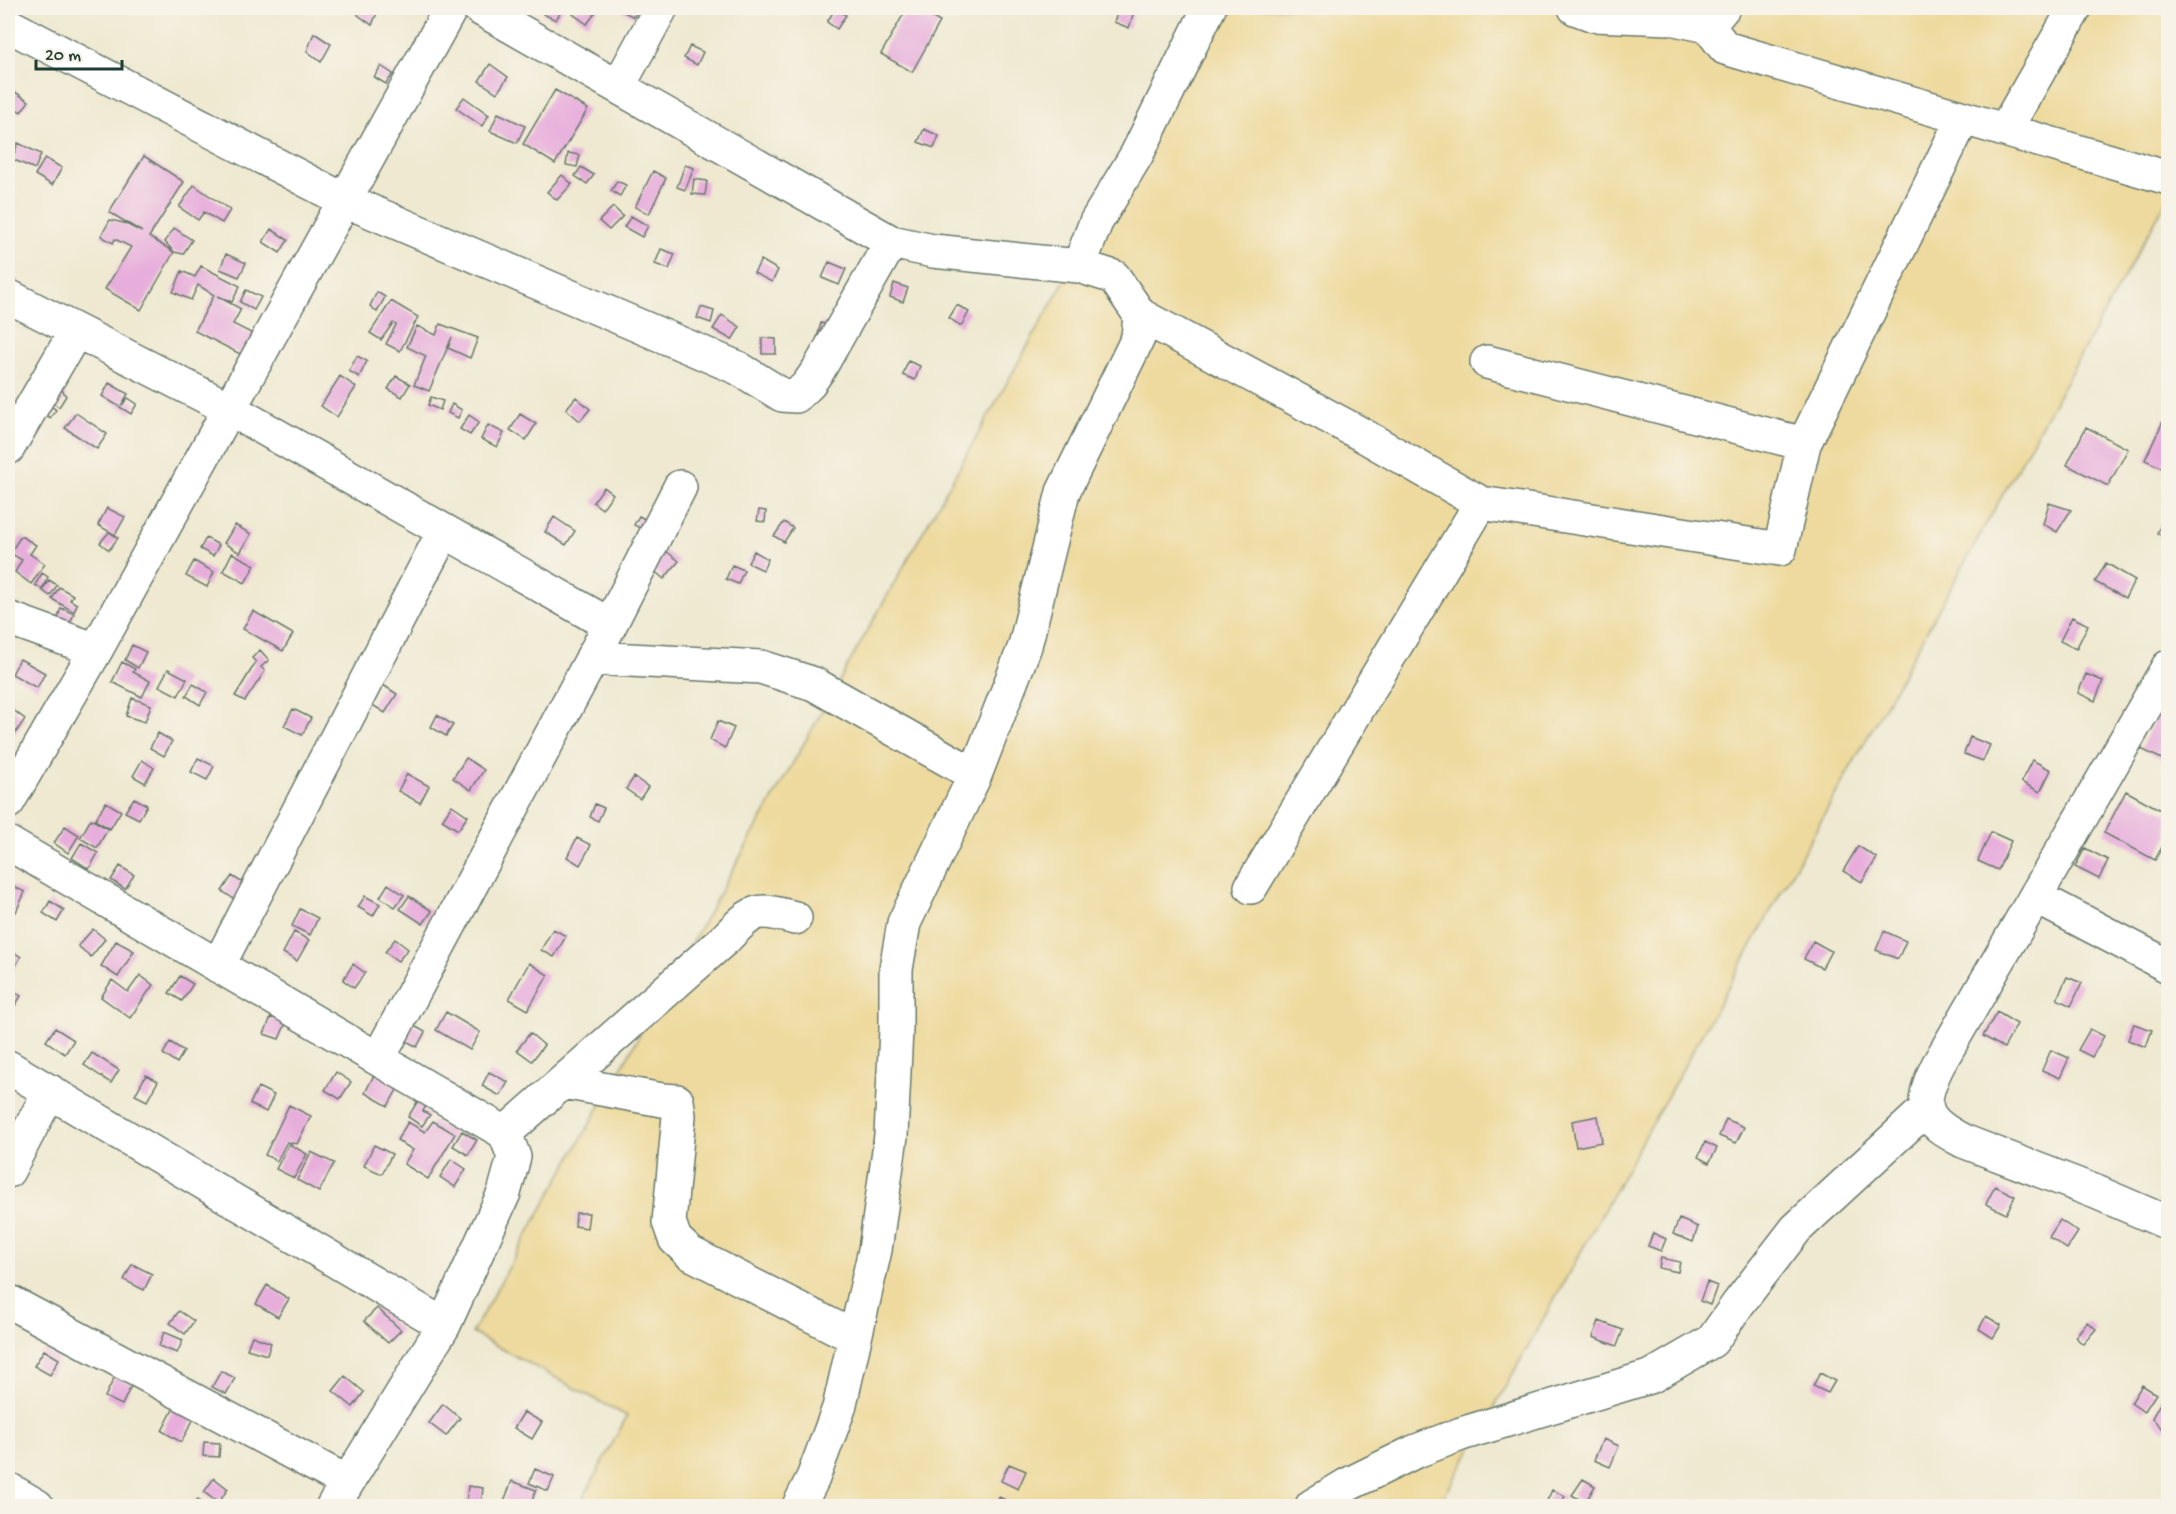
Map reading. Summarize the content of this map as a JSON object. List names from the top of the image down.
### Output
{
  "scale_bar": "20 m"
}
